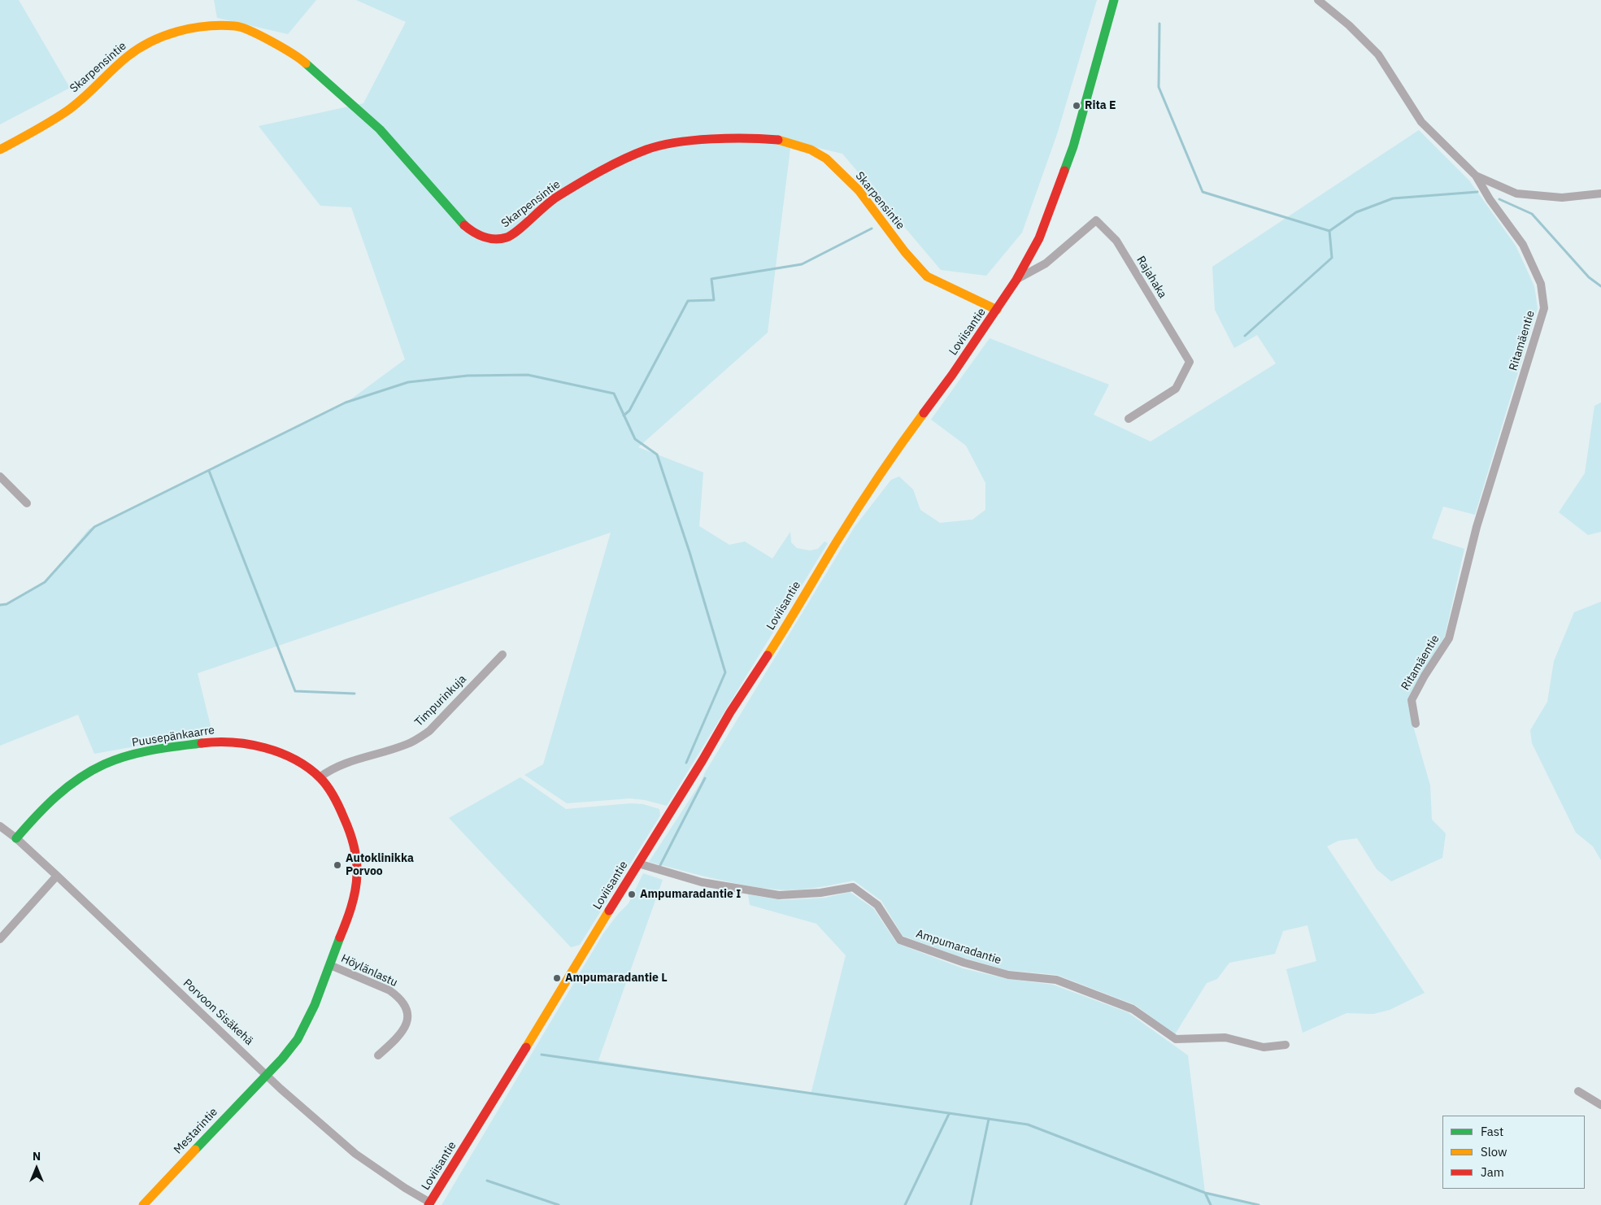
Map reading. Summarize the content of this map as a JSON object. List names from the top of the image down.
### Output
{
  "streets": {
    "street": [
      "Skarpensintie",
      "Rajahaka",
      "Loviisantie",
      "Ritamäentie",
      "Timpurinkuja",
      "Puusepänkaarre",
      "Ampumaradantie",
      "Höylänlastu",
      "Porvoon Sisäkehä",
      "Mestarintie"
    ]
  },
  "crossings": [
    ["Skarpensintie", "Loviisantie"],
    ["Rajahaka", "Loviisantie"],
    ["Loviisantie", "Ampumaradantie"],
    ["Loviisantie", "Porvoon Sisäkehä"],
    ["Timpurinkuja", "Puusepänkaarre"],
    ["Puusepänkaarre", "Höylänlastu"],
    ["Puusepänkaarre", "Porvoon Sisäkehä"],
    ["Puusepänkaarre", "Mestarintie"],
    ["Porvoon Sisäkehä", "Mestarintie"]
  ],
  "places": [
    "Rita E",
    "Autoklinikka Porvoo",
    "Ampumaradantie I",
    "Ampumaradantie L"
  ],
  "legend": ["Fast", "Slow", "Jam"],
  "north": "top"
}
